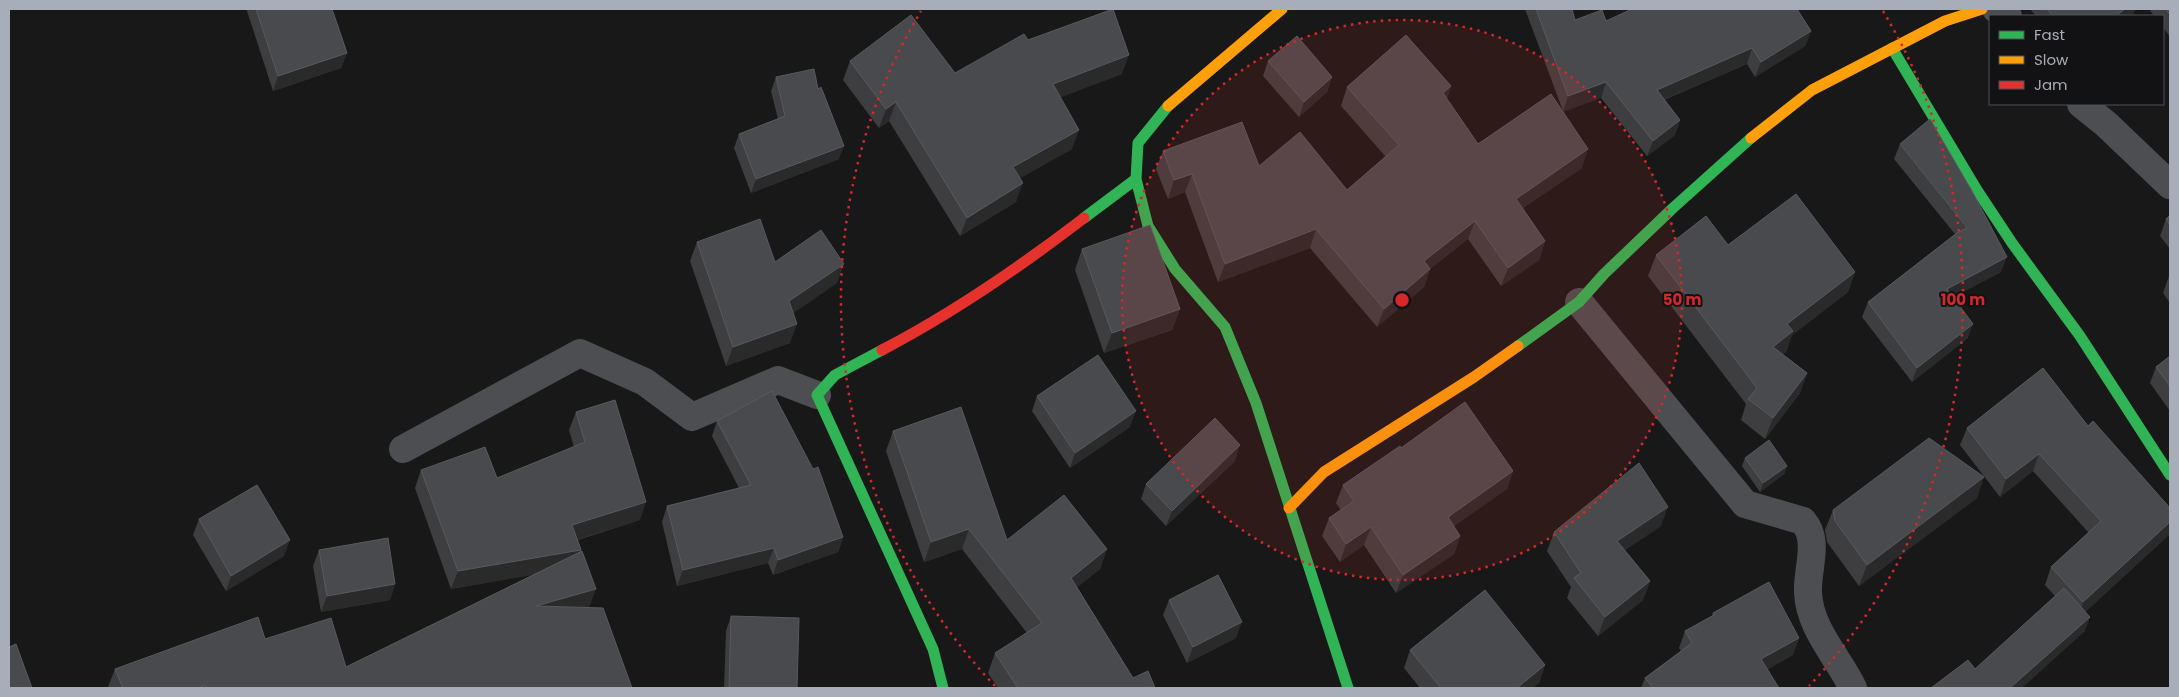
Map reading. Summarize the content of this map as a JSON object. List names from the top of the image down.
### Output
{
  "legend": ["Fast", "Slow", "Jam"],
  "rings": ["50 m", "100 m"]
}
